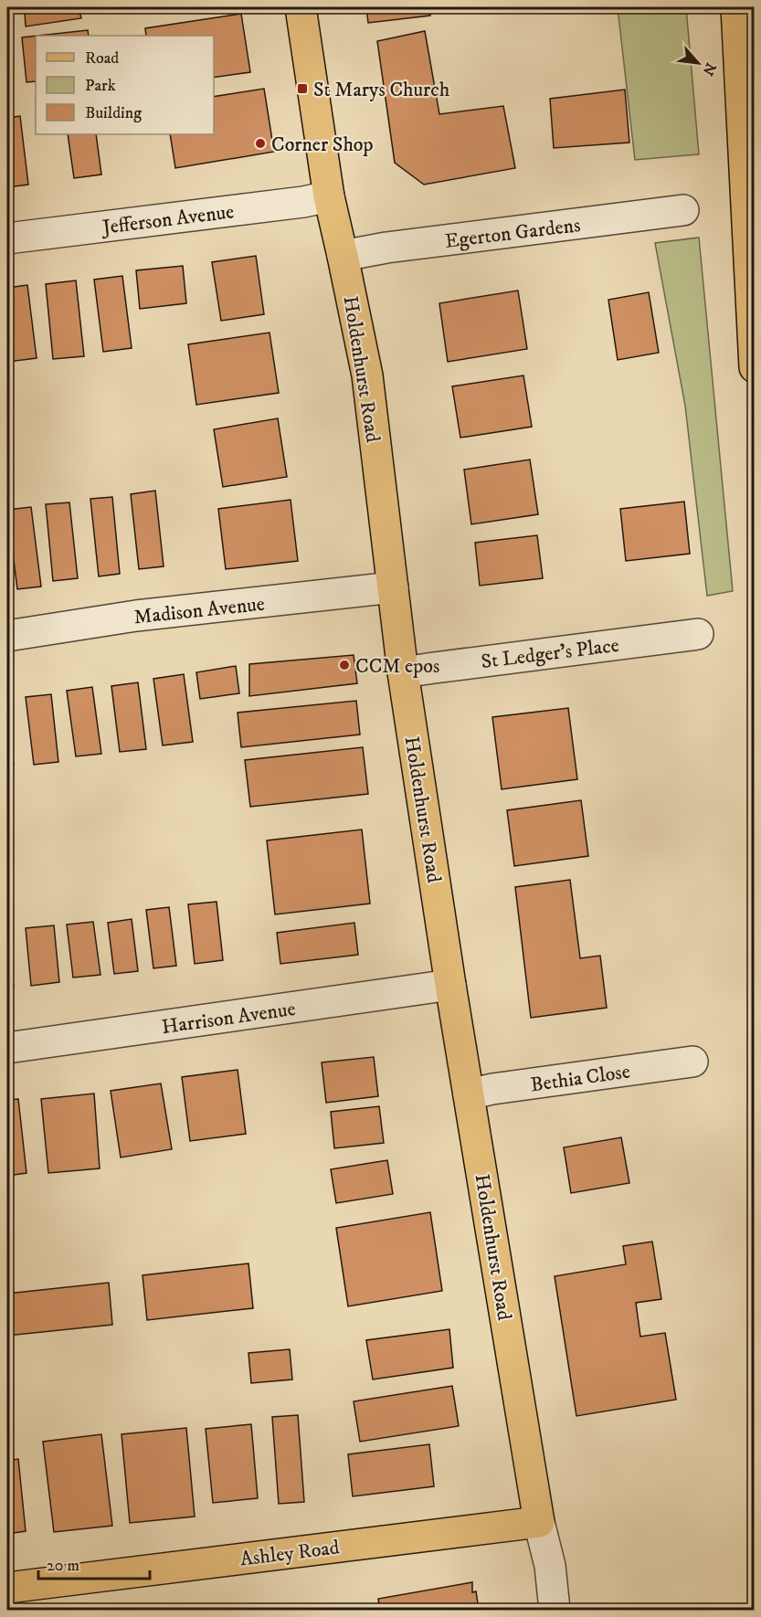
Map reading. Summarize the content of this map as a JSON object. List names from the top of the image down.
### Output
{
  "streets": {
    "main road": ["Holdenhurst Road", "Ashley Road"],
    "street": [
      "Jefferson Avenue",
      "Egerton Gardens",
      "Madison Avenue",
      "St Ledger's Place",
      "Harrison Avenue",
      "Bethia Close"
    ]
  },
  "crossings": [
    ["Jefferson Avenue", "Holdenhurst Road"],
    ["Egerton Gardens", "Holdenhurst Road"],
    ["Holdenhurst Road", "Madison Avenue"],
    ["Holdenhurst Road", "St Ledger's Place"],
    ["Holdenhurst Road", "Harrison Avenue"],
    ["Holdenhurst Road", "Bethia Close"],
    ["Holdenhurst Road", "Ashley Road"]
  ],
  "places": {
    "transit": ["St Marys Church"],
    "other": ["Corner Shop", "CCM epos"]
  },
  "legend": ["Road", "Park", "Building"],
  "scale_bar": "20 m",
  "north": "bottom right"
}
